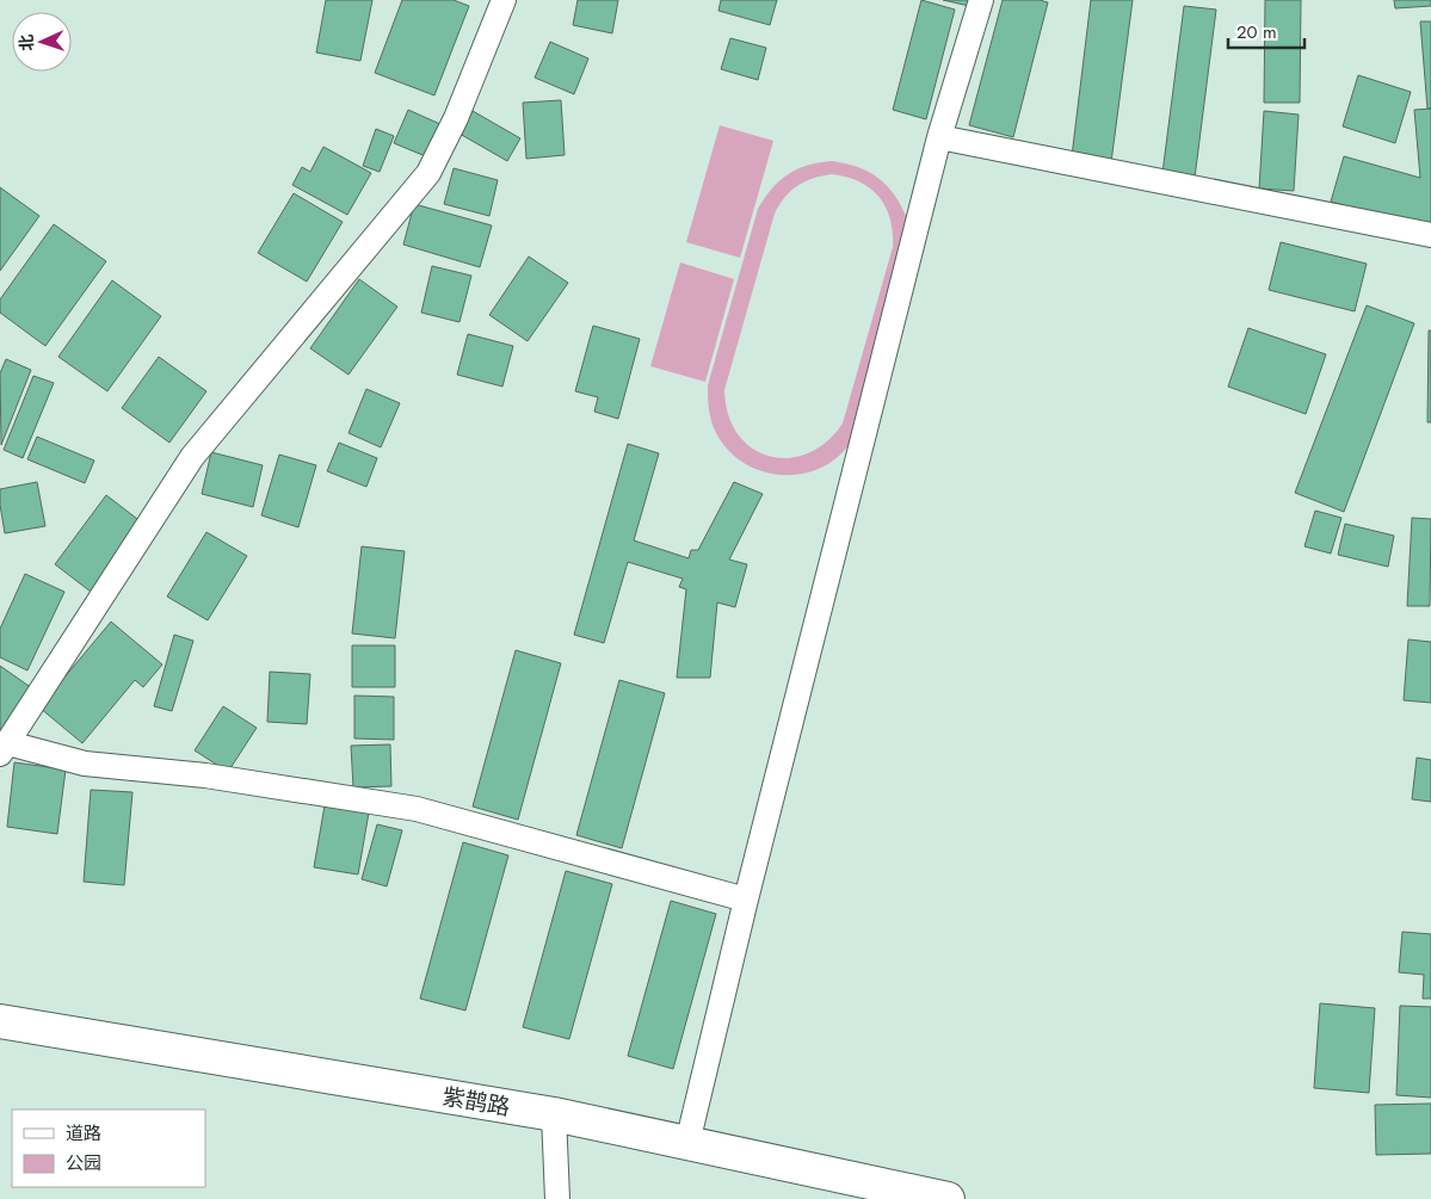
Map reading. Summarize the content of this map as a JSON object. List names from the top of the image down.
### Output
{
  "streets": {
    "street": ["紫鹊路"]
  },
  "legend": ["道路", "公园"],
  "scale_bar": "20 m",
  "north": "left"
}
